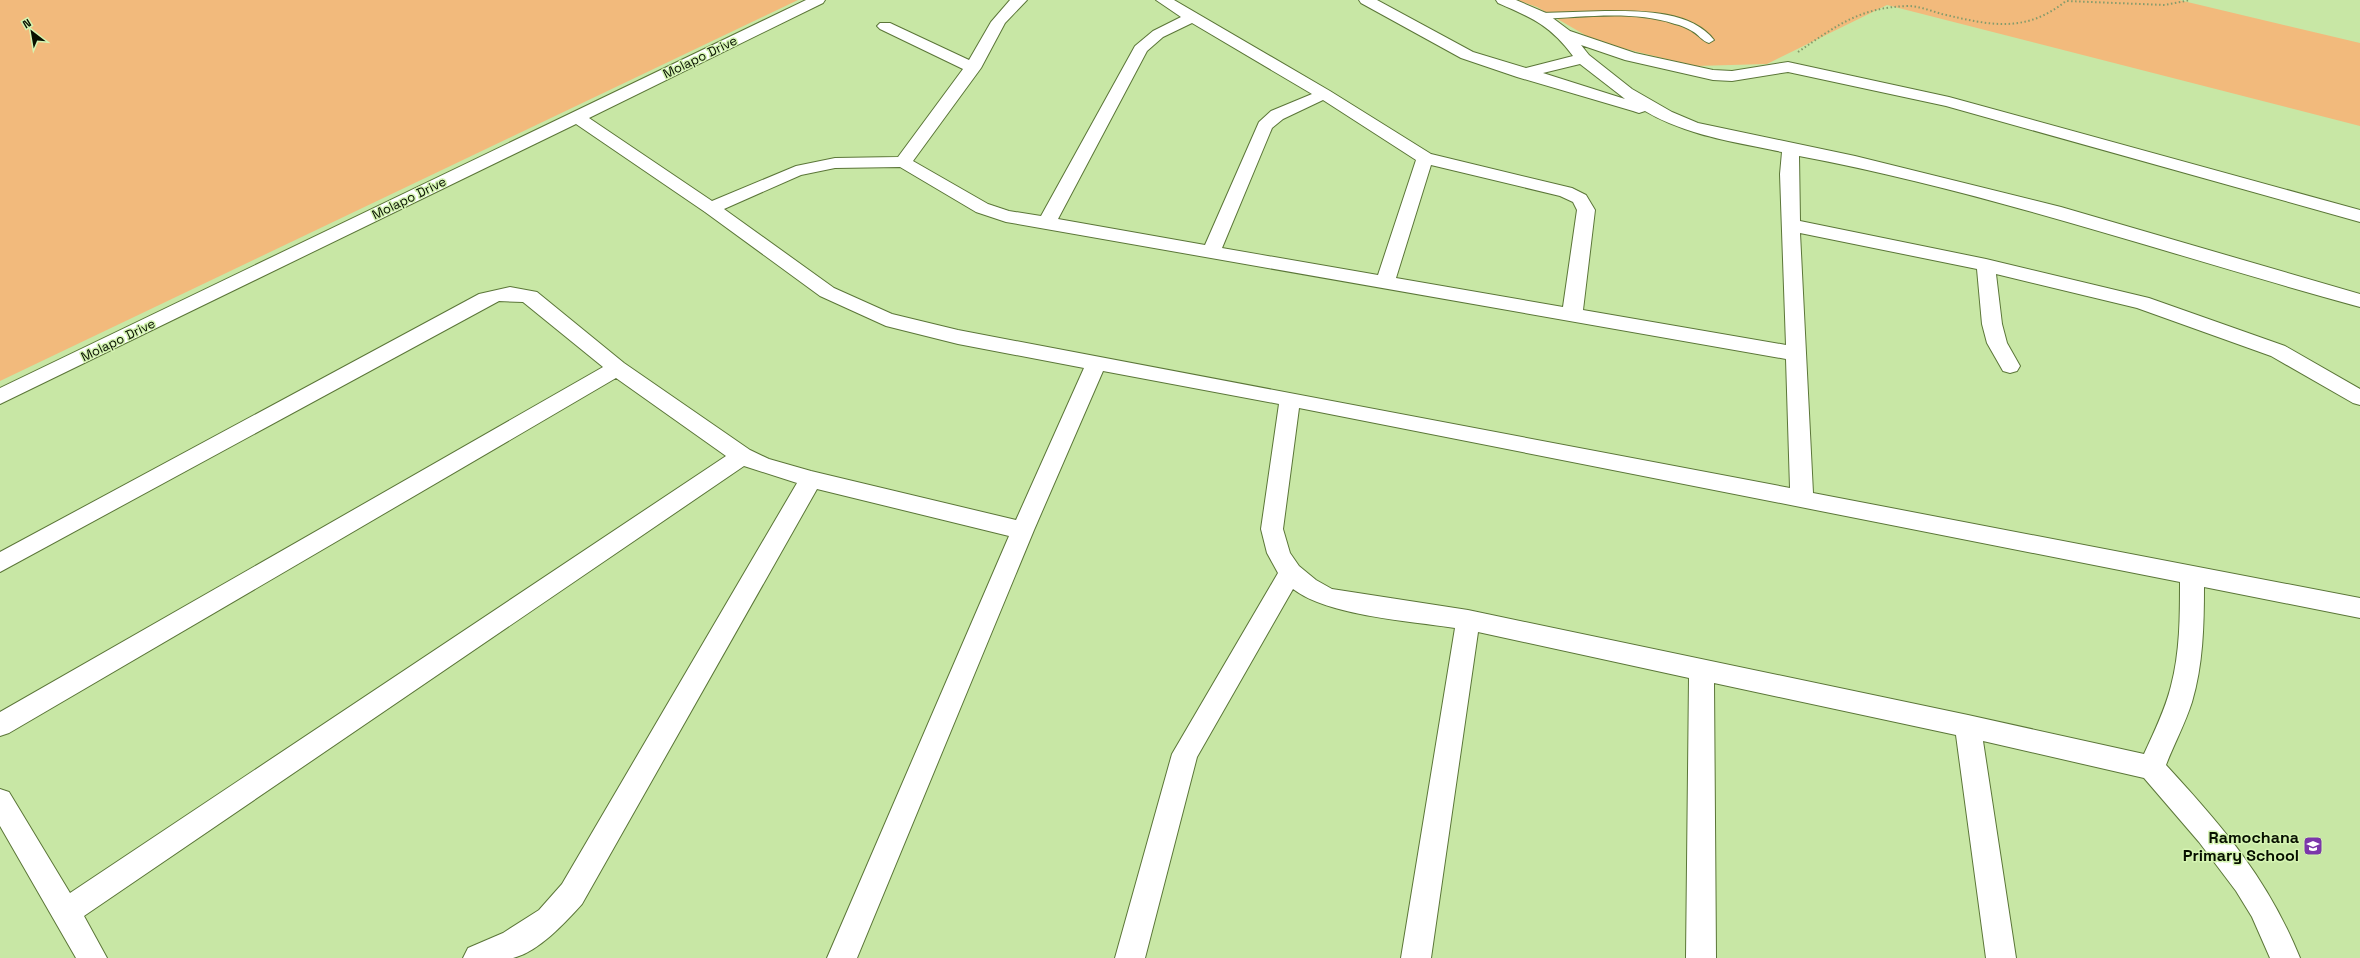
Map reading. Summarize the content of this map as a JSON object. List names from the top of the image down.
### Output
{
  "streets": {
    "street": ["Molapo Drive"]
  },
  "places": {
    "school or university": ["Ramochana Primary School"]
  },
  "north": "top left"
}
